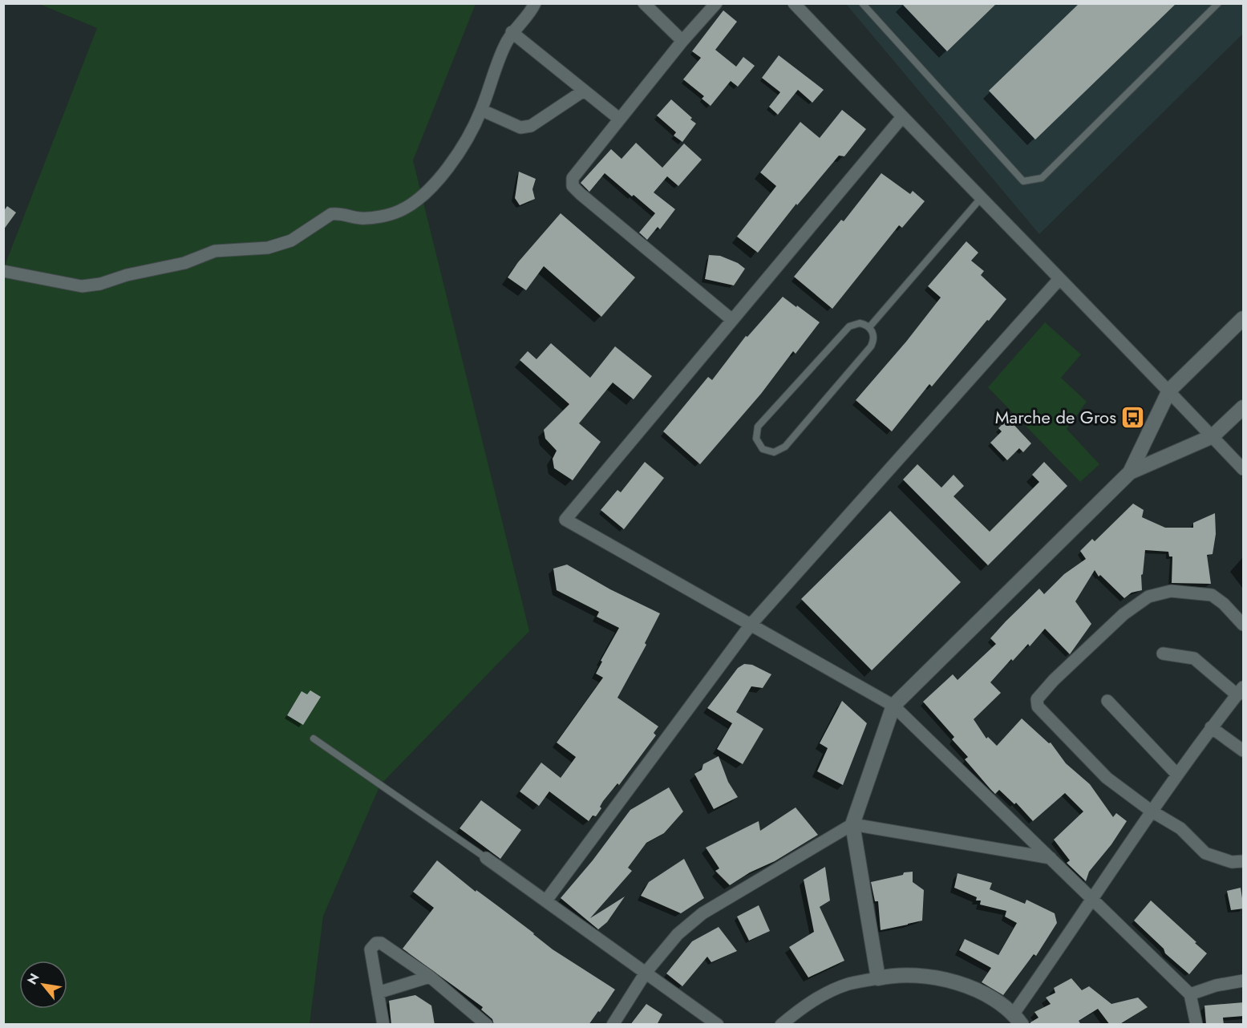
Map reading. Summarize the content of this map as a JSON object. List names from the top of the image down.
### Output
{
  "places": {
    "bus stop": ["Marche de Gros"]
  },
  "north": "top left"
}
